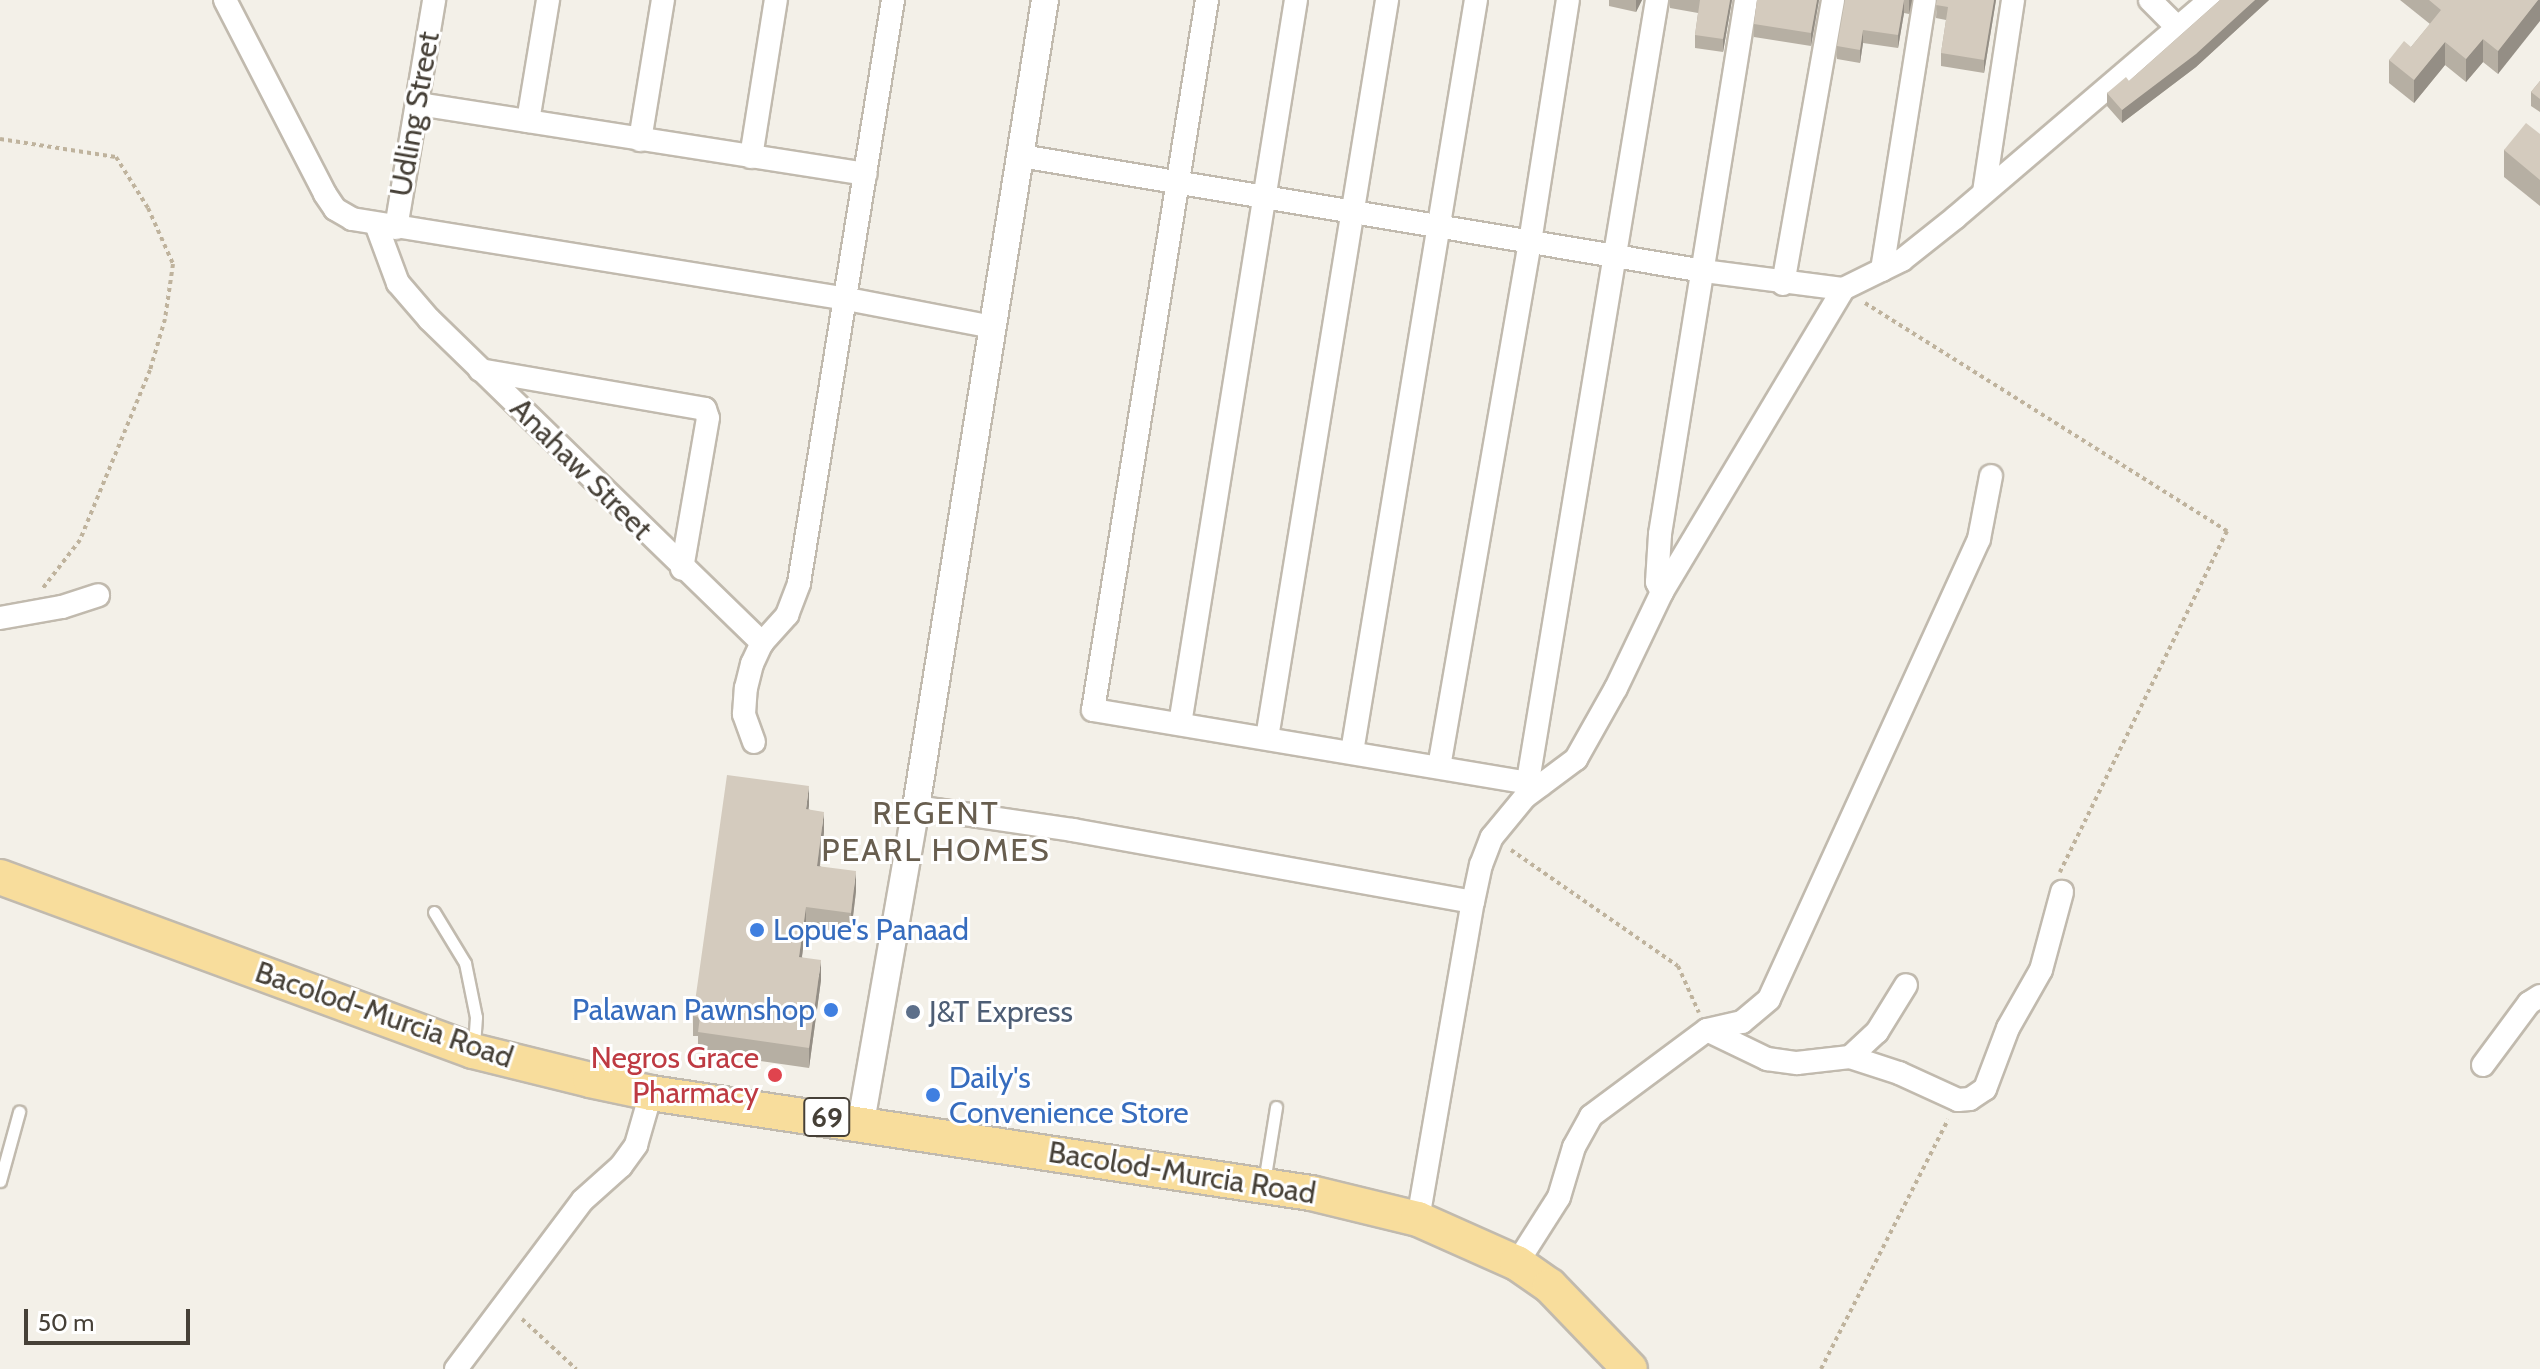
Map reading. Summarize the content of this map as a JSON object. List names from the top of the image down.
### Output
{
  "streets": {
    "main road": ["Bacolod-Murcia Road", "69"],
    "street": ["Udling Street", "Anahaw Street"]
  },
  "crossings": [
    ["Udling Street", "Anahaw Street"]
  ],
  "districts": ["REGENT PEARL HOMES"],
  "places": [
    "Lopue's Panaad",
    "Palawan Pawnshop",
    "J&T Express",
    "Negros Grace Pharmacy",
    "Daily's Convenience Store"
  ],
  "scale_bar": "50 m"
}
